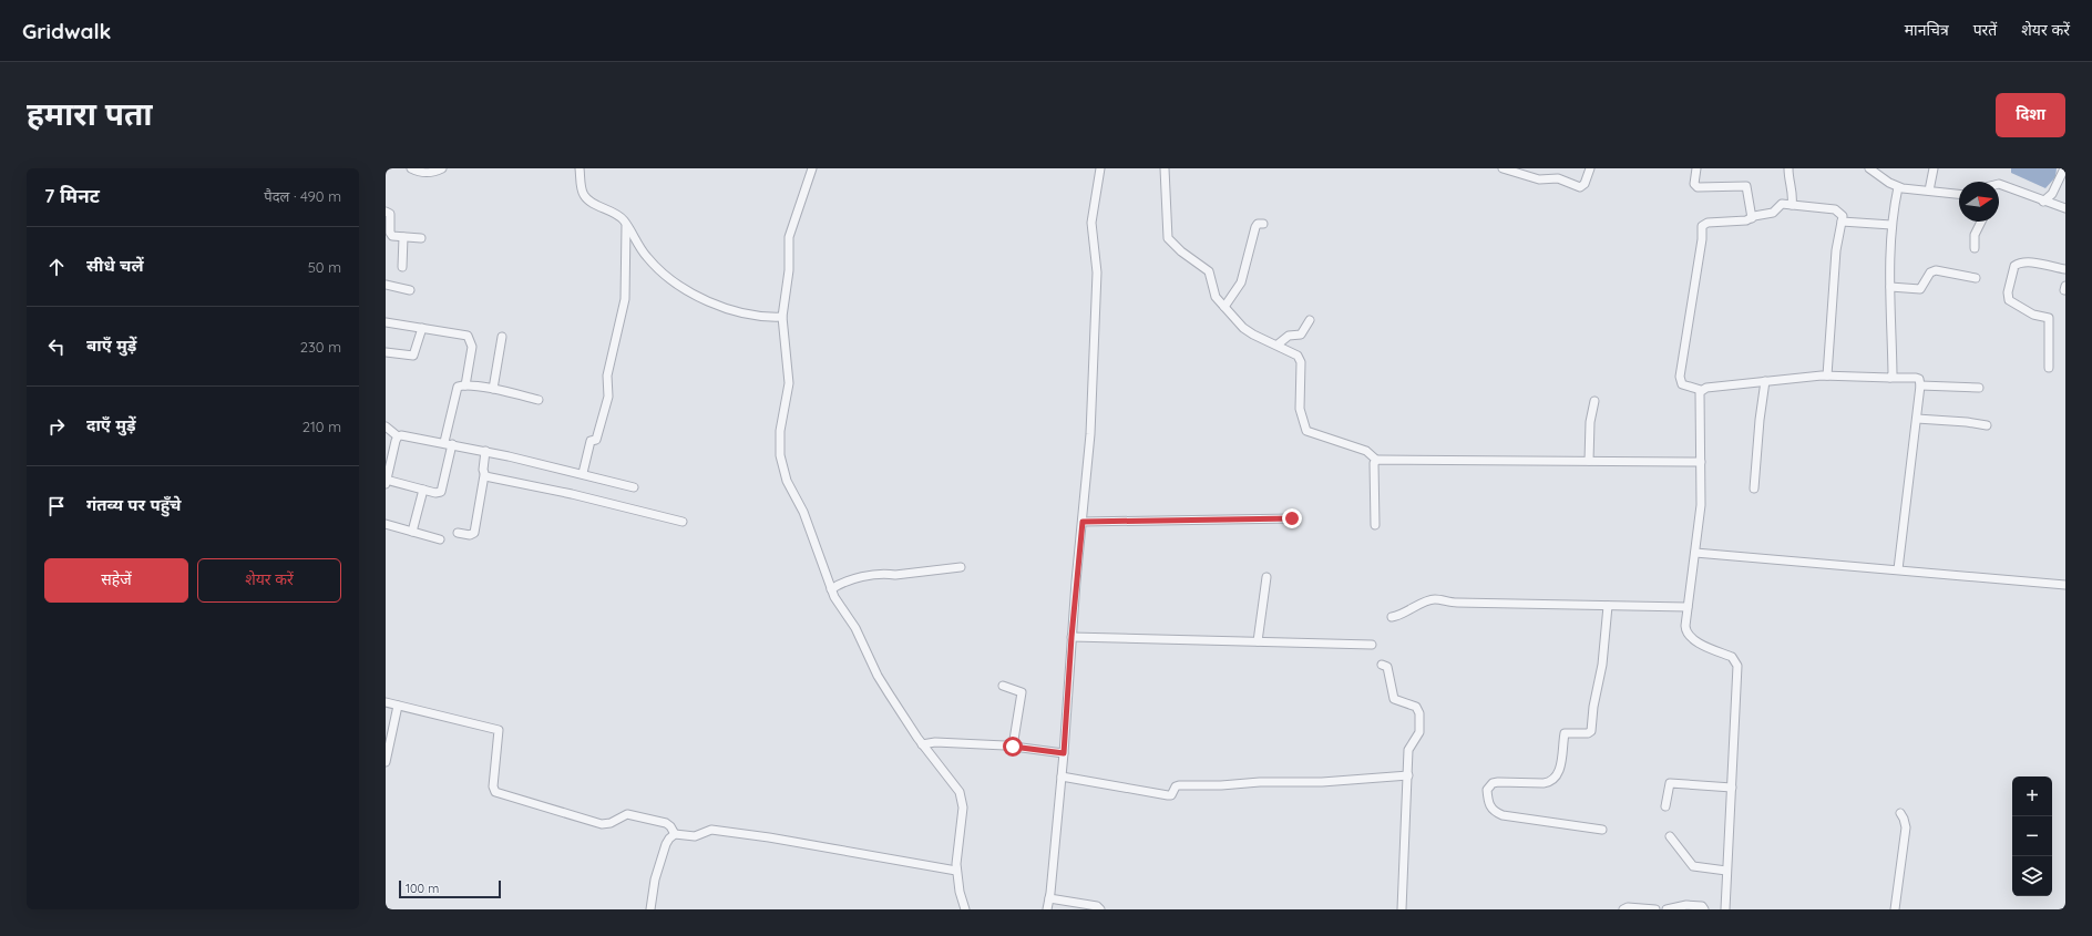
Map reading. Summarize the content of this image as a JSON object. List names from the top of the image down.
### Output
{
  "scale_bar": "100 m",
  "north": "right",
  "page": {
    "header": "Gridwalk",
    "nav": ["मानचित्र", "परतें", "शेयर करें"],
    "buttons": [
      "दिशा",
      ["सहेजें", "शेयर करें"]
    ],
    "title": "हमारा पता",
    "heading": ["7 मिनट", "पैदल · 490 m"],
    "list": [
      ["सीधे चलें", "50 m"],
      ["बाएँ मुड़ें", "230 m"],
      ["दाएँ मुड़ें", "210 m"],
      "गंतव्य पर पहुँचे"
    ],
    "map_buttons": ["+", "−"],
    "scale": "100 m"
  }
}
